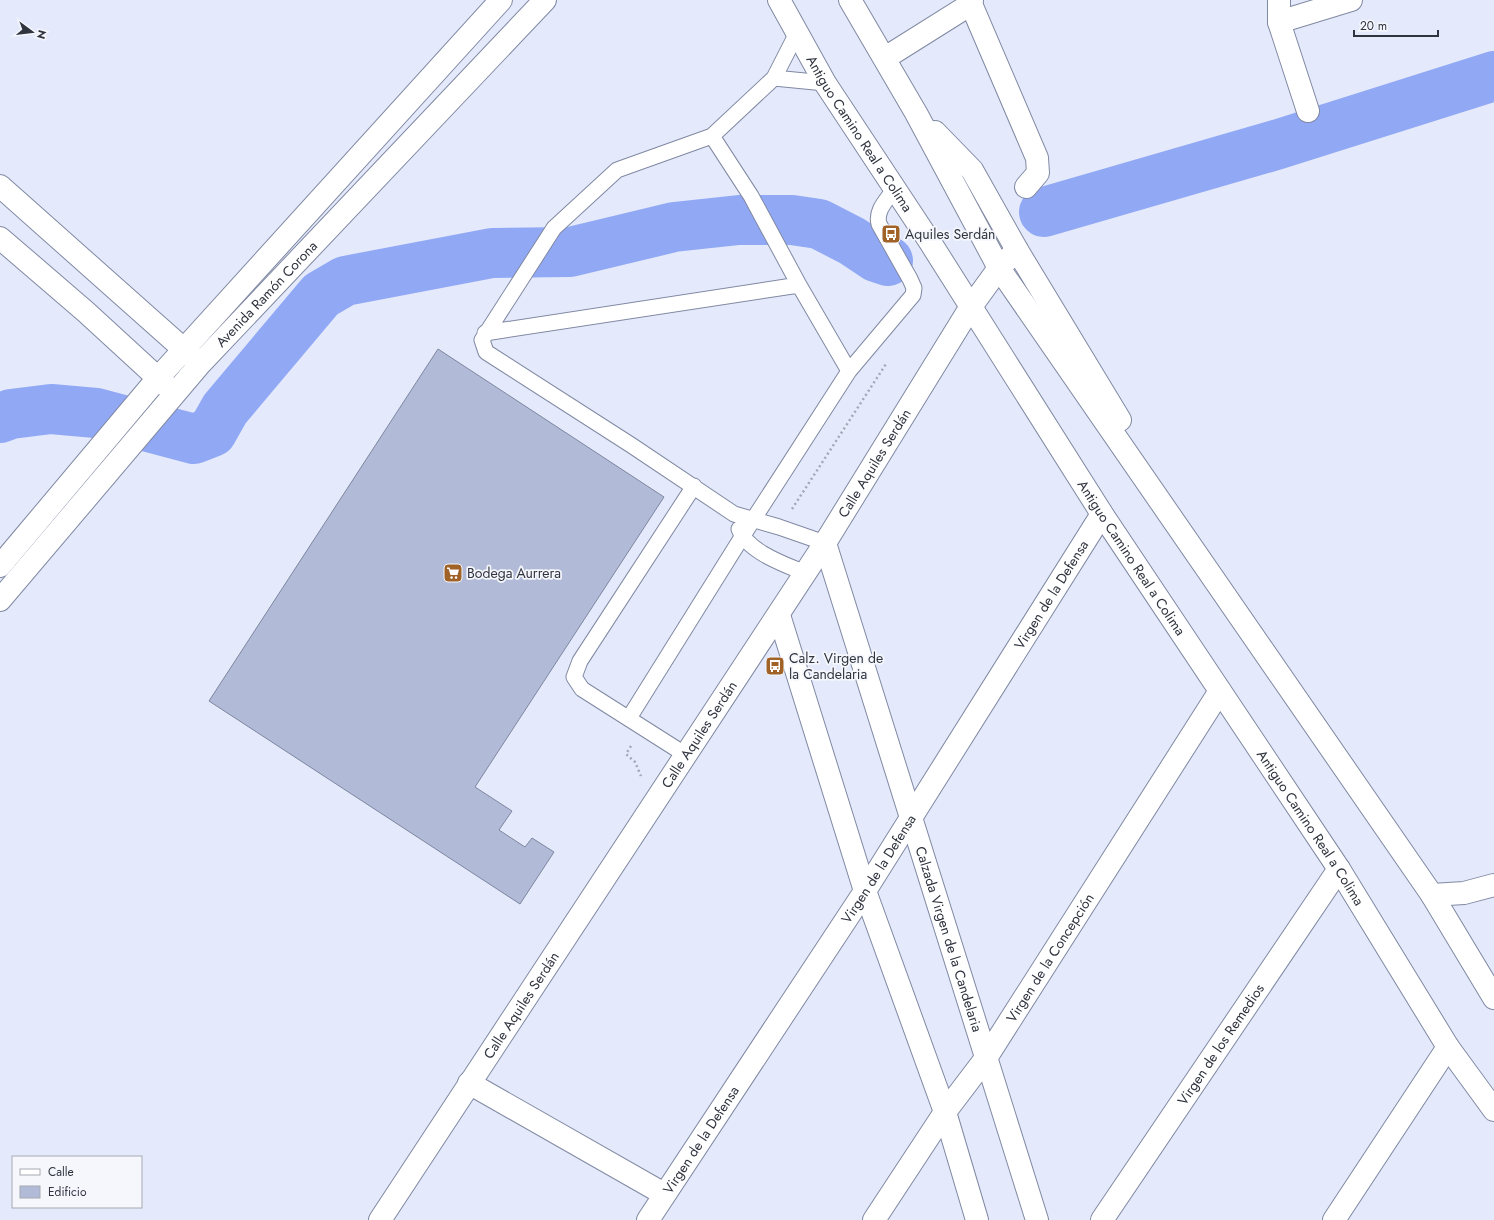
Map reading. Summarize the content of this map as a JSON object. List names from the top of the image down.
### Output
{
  "streets": {
    "street": [
      "Antiguo Camino Real a Colima",
      "Avenida Ramón Corona",
      "Calle Aquiles Serdán",
      "Virgen de la Defensa",
      "Calzada Virgen de la Candelaria",
      "Virgen de la Concepción",
      "Virgen de los Remedios"
    ]
  },
  "crossings": [
    ["Antiguo Camino Real a Colima", "Calle Aquiles Serdán"],
    ["Antiguo Camino Real a Colima", "Virgen de la Defensa"],
    ["Antiguo Camino Real a Colima", "Virgen de la Concepción"],
    ["Antiguo Camino Real a Colima", "Virgen de los Remedios"],
    ["Calle Aquiles Serdán", "Calzada Virgen de la Candelaria"],
    ["Virgen de la Defensa", "Calzada Virgen de la Candelaria"],
    ["Calzada Virgen de la Candelaria", "Virgen de la Concepción"]
  ],
  "places": {
    "bus stop": ["Aquiles Serdán", "Calz. Virgen de la Candelaria"],
    "supermarket": ["Bodega Aurrera"]
  },
  "legend": ["Calle", "Edificio"],
  "scale_bar": "20 m",
  "north": "right"
}
